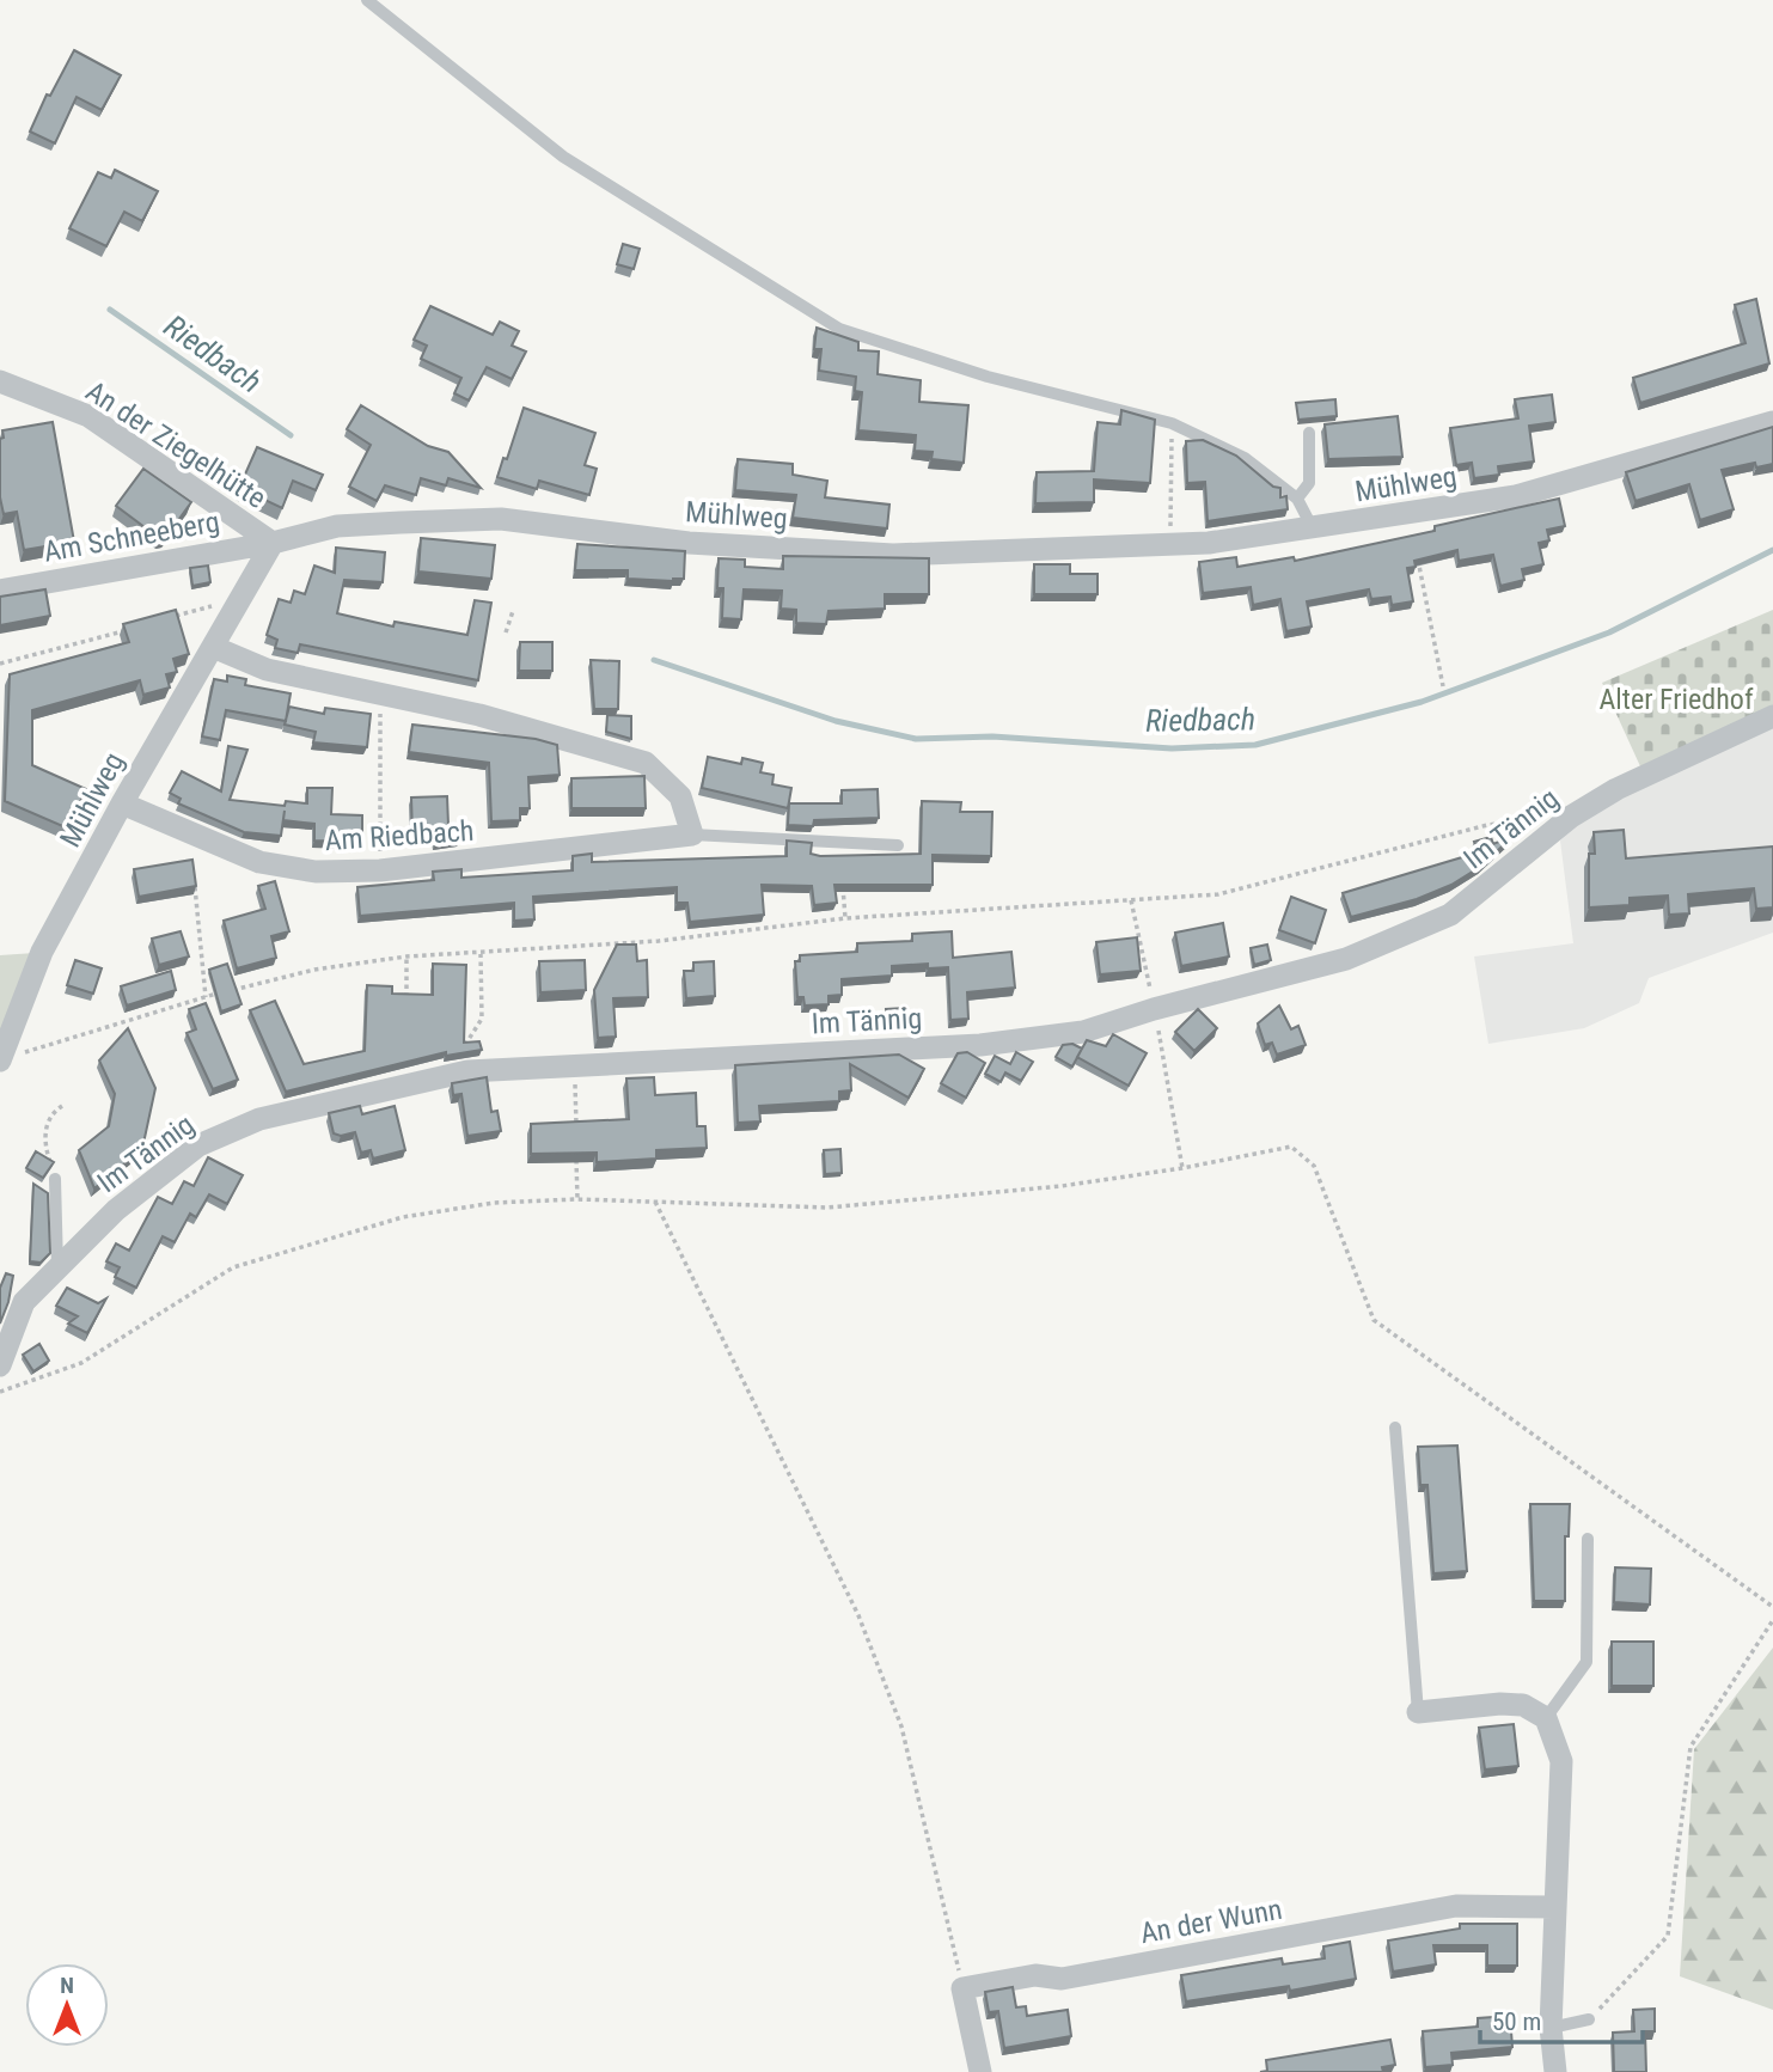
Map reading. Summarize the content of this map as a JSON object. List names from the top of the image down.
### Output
{
  "streets": {
    "street": [
      "An der Ziegelhütte",
      "Mühlweg",
      "Am Schneeberg",
      "Im Tännig",
      "Am Riedbach",
      "An der Wunn"
    ]
  },
  "crossings": [
    ["An der Ziegelhütte", "Mühlweg"],
    ["An der Ziegelhütte", "Am Schneeberg"],
    ["Mühlweg", "Am Schneeberg"],
    ["Mühlweg", "Am Riedbach"]
  ],
  "water": ["Riedbach"],
  "parks": ["Alter Friedhof"],
  "scale_bar": "50 m",
  "north": "top"
}
